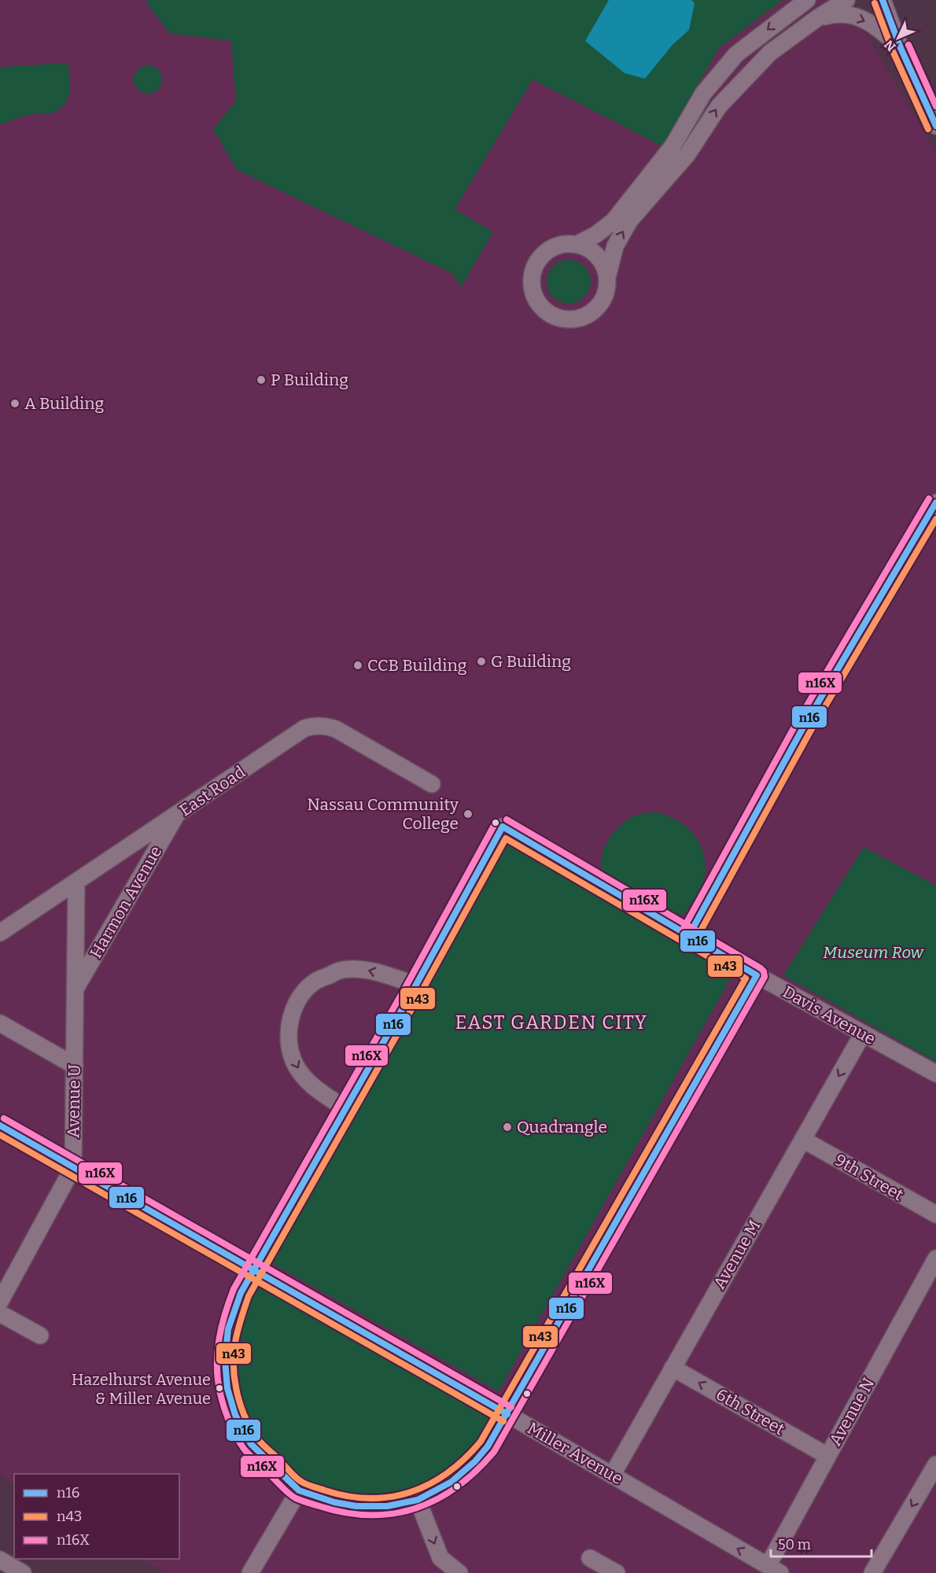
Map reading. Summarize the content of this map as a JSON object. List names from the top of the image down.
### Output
{
  "streets": {
    "street": [
      "East Road",
      "Harmon Avenue",
      "Davis Avenue",
      "Avenue U",
      "9th Street",
      "Avenue M",
      "6th Street",
      "Avenue N",
      "Miller Avenue"
    ]
  },
  "crossings": [
    ["East Road", "Harmon Avenue"],
    ["East Road", "Avenue U"],
    ["Harmon Avenue", "Avenue U"],
    ["Davis Avenue", "Avenue M"],
    ["Avenue U", "Miller Avenue"],
    ["9th Street", "Avenue M"],
    ["Avenue M", "6th Street"],
    ["Avenue M", "Miller Avenue"],
    ["6th Street", "Avenue N"],
    ["Avenue N", "Miller Avenue"]
  ],
  "one_way": ["6th Street"],
  "districts": ["EAST GARDEN CITY"],
  "parks": ["Museum Row"],
  "places": [
    "P Building",
    "A Building",
    "G Building",
    "CCB Building",
    "Nassau Community College",
    "Quadrangle",
    "Hazelhurst Avenue & Miller Avenue"
  ],
  "lines": ["transit line n16", "transit line n43", "transit line n16X"],
  "legend": ["n16", "n43", "n16X"],
  "scale_bar": "50 m",
  "north": "bottom left"
}
